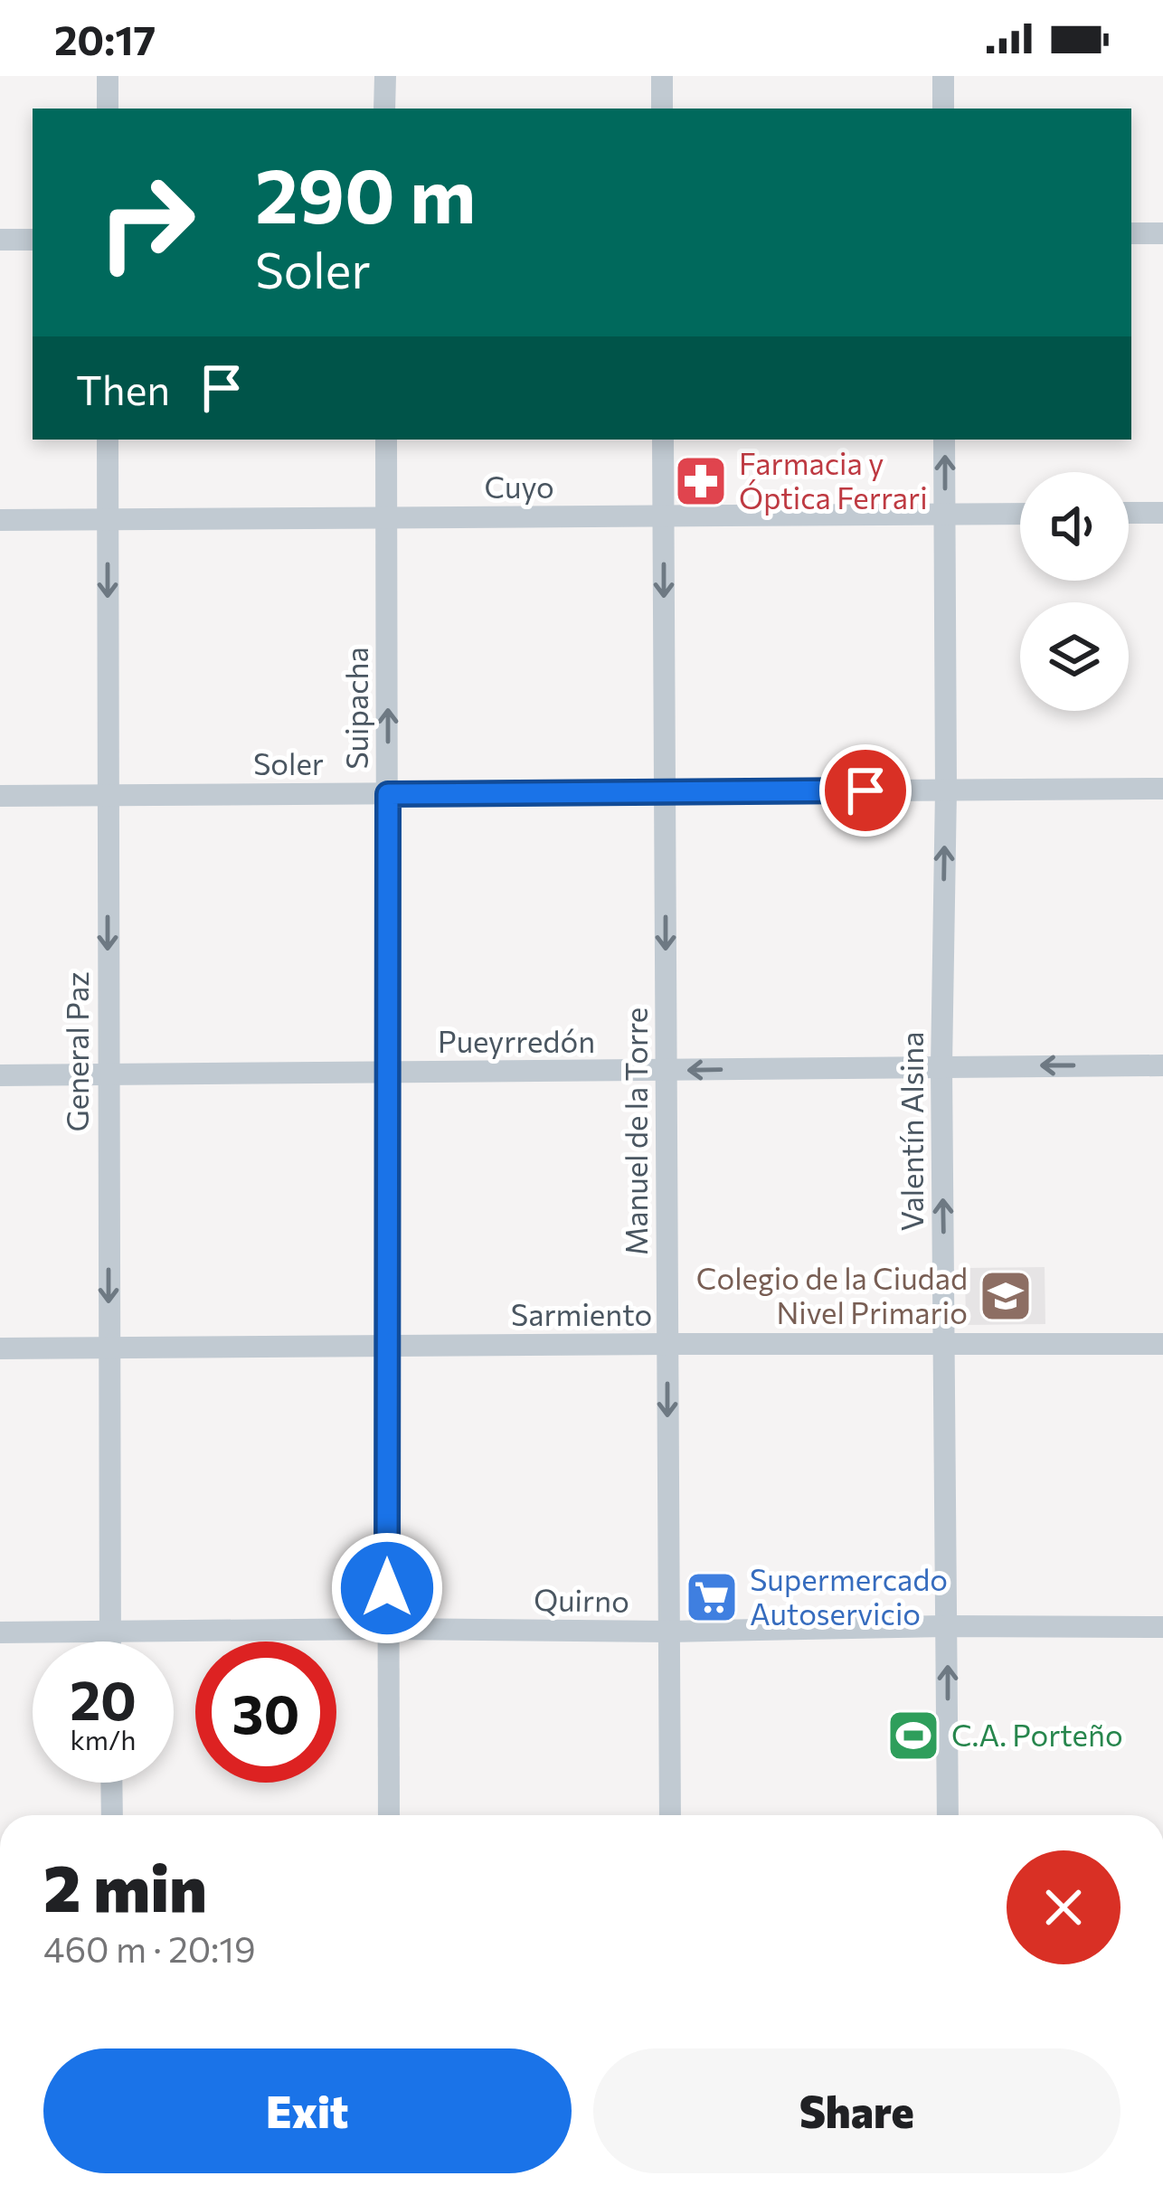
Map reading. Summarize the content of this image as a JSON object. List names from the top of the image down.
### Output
{
  "streets": {
    "street": [
      "Cuyo",
      "Suipacha",
      "Soler",
      "Pueyrredón",
      "General Paz",
      "Manuel de la Torre",
      "Valentín Alsina",
      "Sarmiento",
      "Quirno"
    ]
  },
  "crossings": [
    ["Cuyo", "Suipacha"],
    ["Cuyo", "General Paz"],
    ["Cuyo", "Manuel de la Torre"],
    ["Cuyo", "Valentín Alsina"],
    ["Suipacha", "Soler"],
    ["Suipacha", "Pueyrredón"],
    ["Suipacha", "Sarmiento"],
    ["Suipacha", "Quirno"],
    ["Soler", "General Paz"],
    ["Soler", "Manuel de la Torre"],
    ["Soler", "Valentín Alsina"],
    ["Pueyrredón", "General Paz"],
    ["Pueyrredón", "Manuel de la Torre"],
    ["Pueyrredón", "Valentín Alsina"],
    ["General Paz", "Sarmiento"],
    ["General Paz", "Quirno"],
    ["Manuel de la Torre", "Sarmiento"],
    ["Manuel de la Torre", "Quirno"],
    ["Valentín Alsina", "Sarmiento"],
    ["Valentín Alsina", "Quirno"]
  ],
  "one_way": [
    "Pueyrredón",
    "General Paz",
    "Manuel de la Torre",
    "Valentín Alsina"
  ],
  "places": {
    "pharmacy": ["Farmacia y Óptica Ferrari"],
    "school or university": ["Colegio de la Ciudad Nivel Primario"],
    "supermarket": ["Supermercado Autoservicio"],
    "sports": ["C.A. Porteño"]
  },
  "page": {
    "status": "20:17",
    "turn": ["290 m", "Soler"],
    "then": "Then",
    "speed": "20 km/h",
    "limit": "30",
    "heading": ["2 min", "460 m · 20:19"],
    "buttons": ["Exit", "Share"]
  }
}
